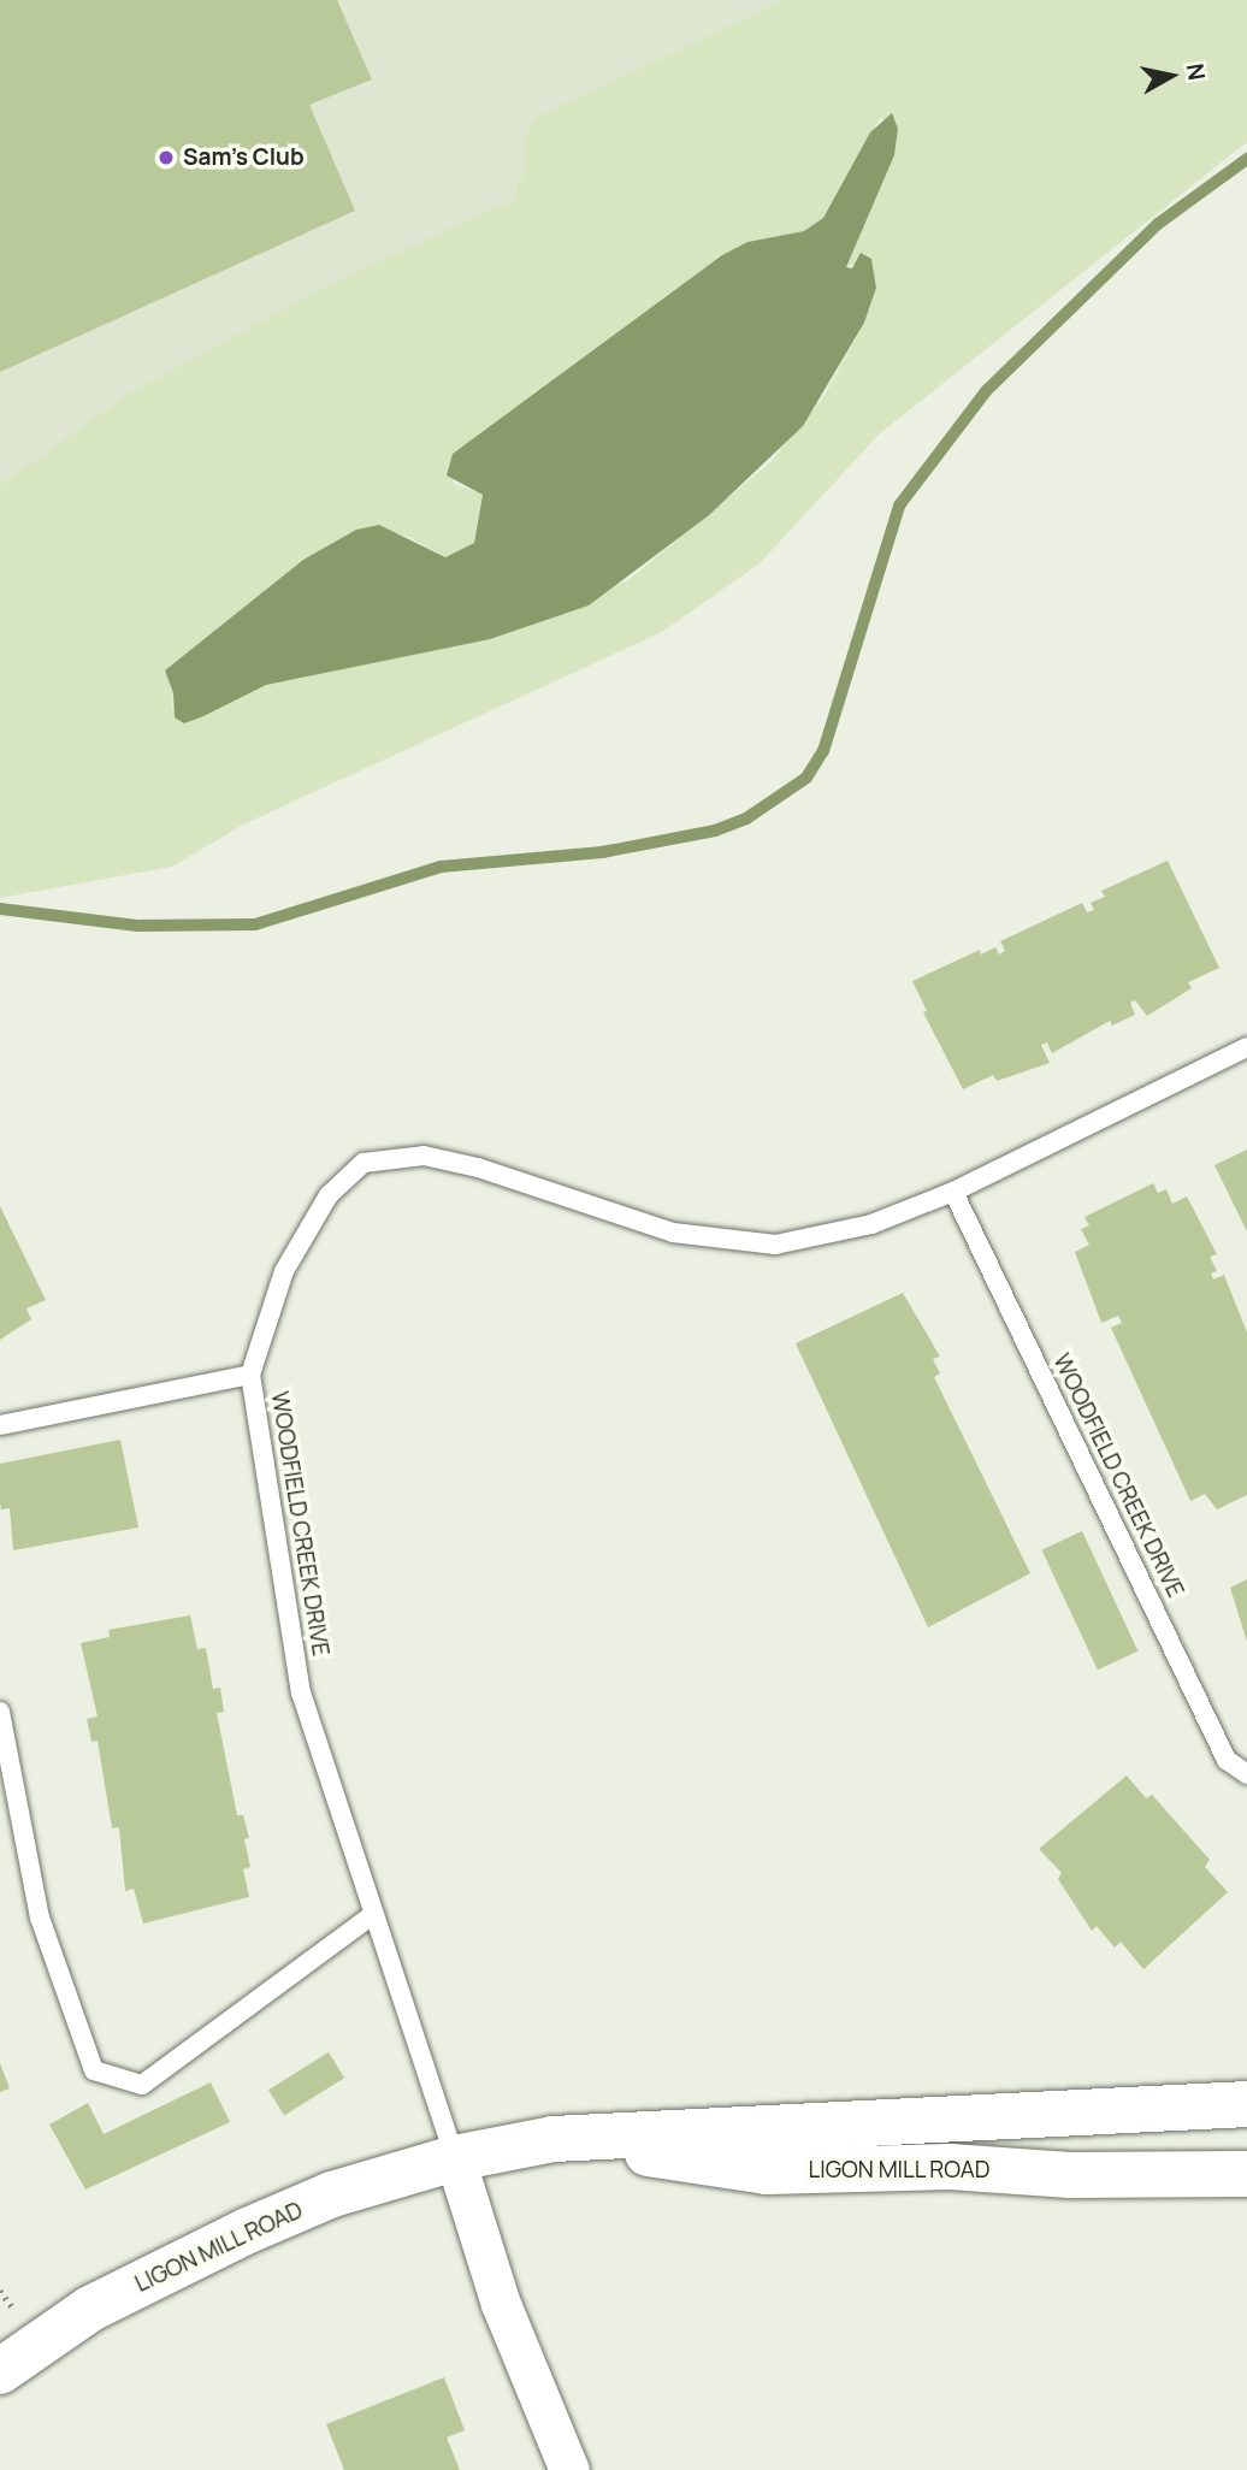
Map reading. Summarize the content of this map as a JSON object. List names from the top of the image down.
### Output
{
  "streets": {
    "main road": ["LIGON MILL ROAD"],
    "lane": ["WOODFIELD CREEK DRIVE"]
  },
  "crossings": [
    ["WOODFIELD CREEK DRIVE", "LIGON MILL ROAD"]
  ],
  "places": ["Sam's Club"],
  "north": "right"
}
